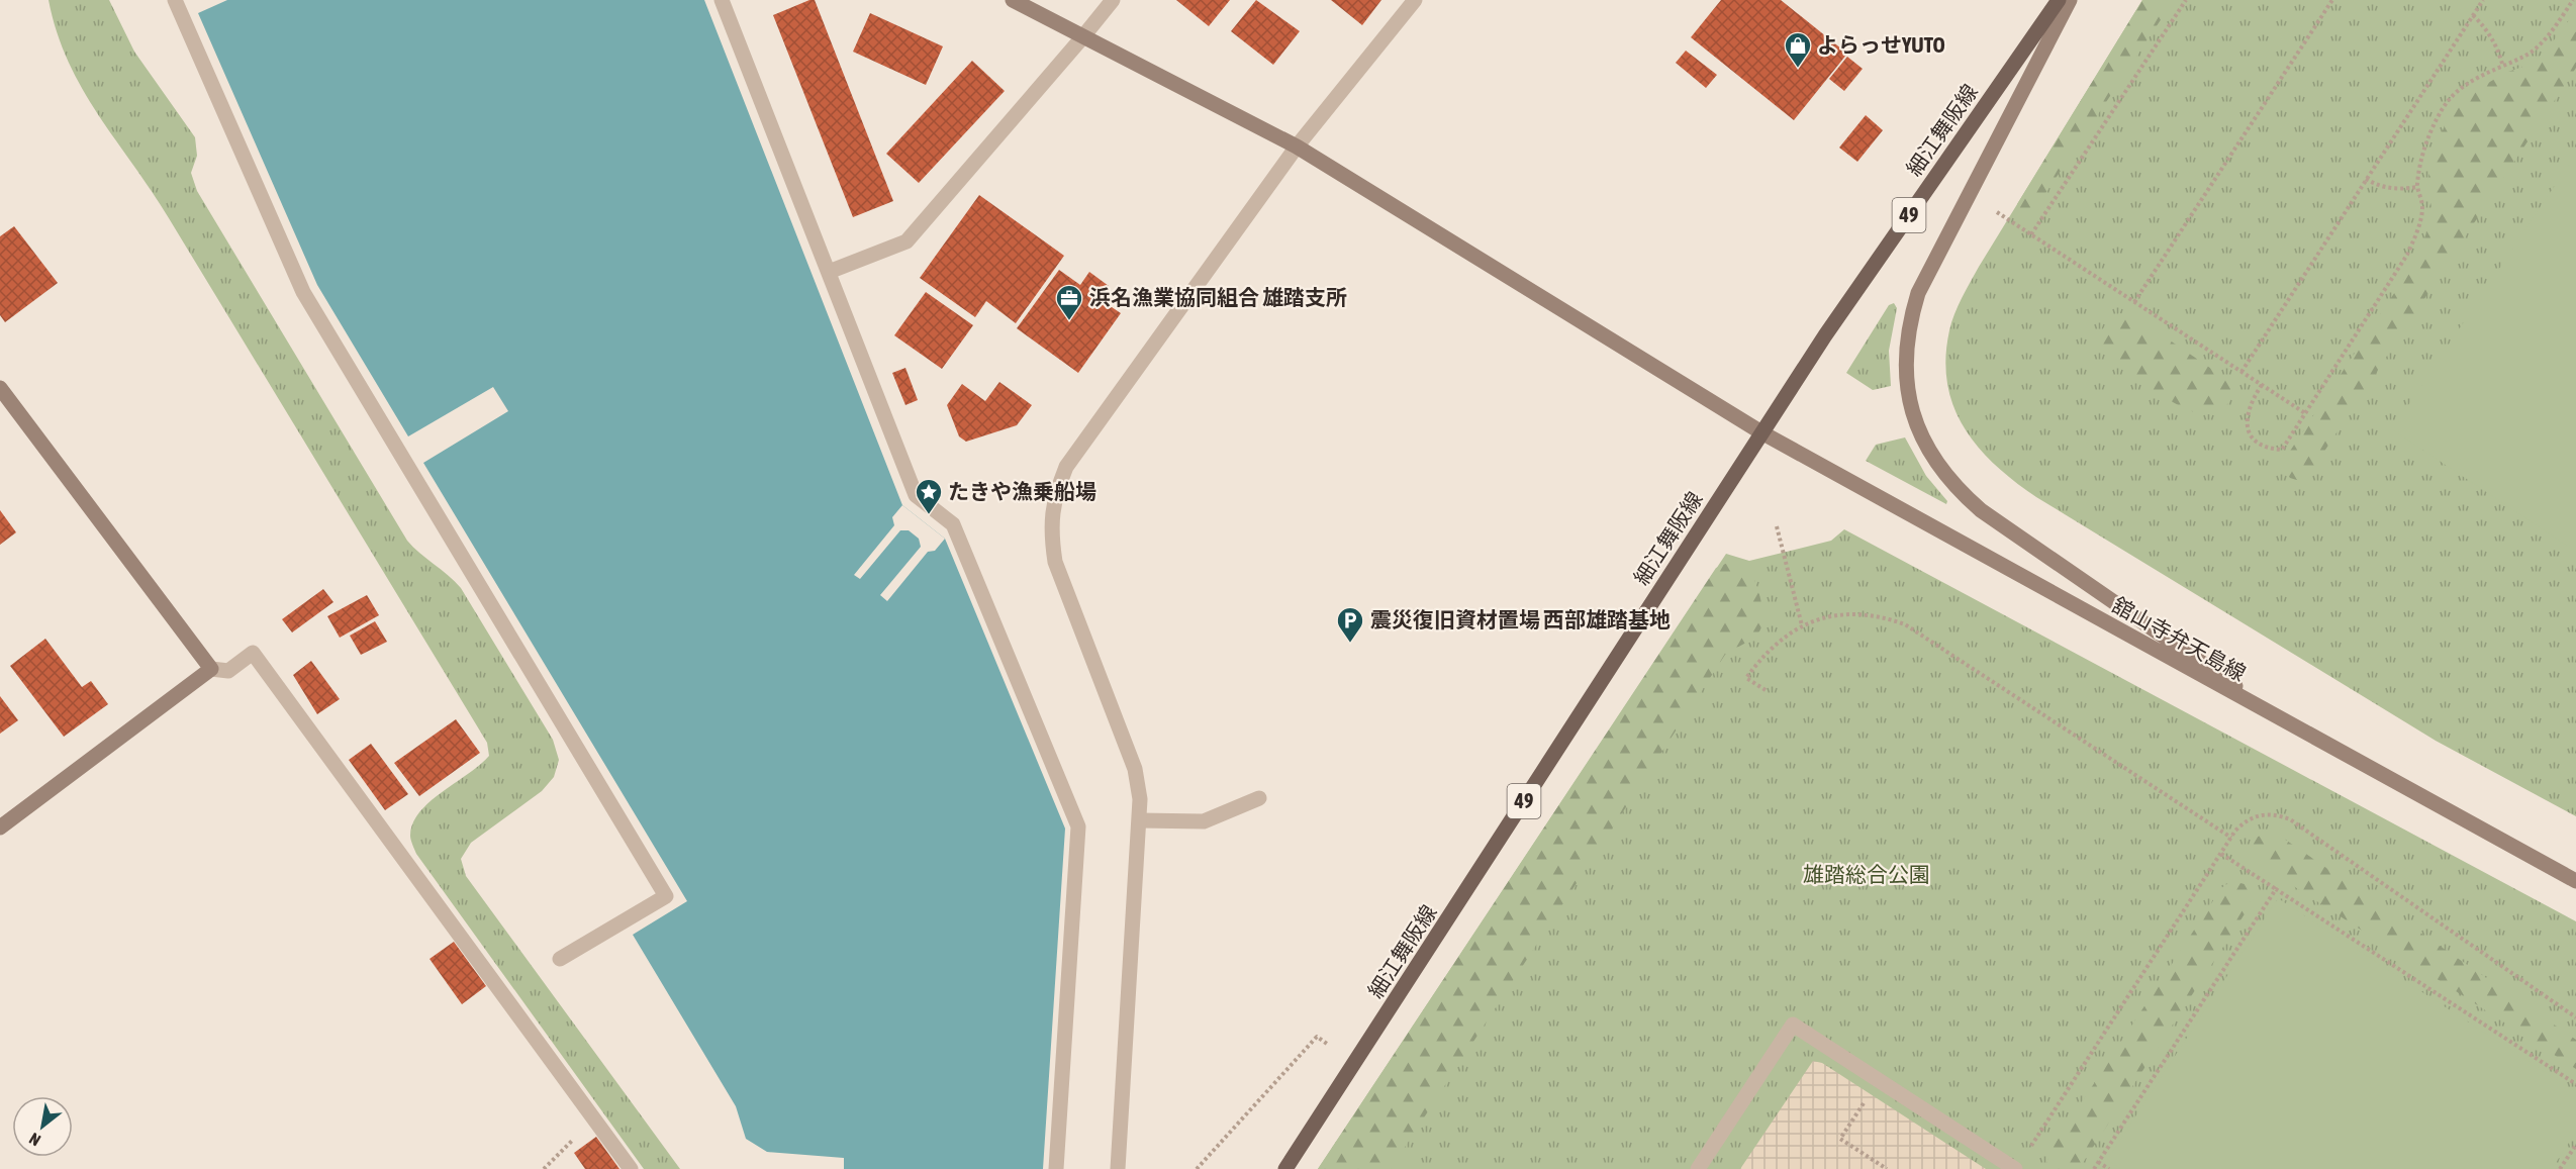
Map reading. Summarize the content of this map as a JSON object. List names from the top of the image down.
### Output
{
  "streets": {
    "main road": ["細江舞阪線", "49", "舘山寺弁天島線"]
  },
  "crossings": [
    ["細江舞阪線", "舘山寺弁天島線"]
  ],
  "parks": ["雄踏総合公園"],
  "places": {
    "shop": ["よらっせYUTO"],
    "office": ["浜名漁業協同組合 雄踏支所"],
    "place": ["たきや漁乗船場"],
    "parking": ["震災復旧資材置場 西部雄踏基地"]
  },
  "north": "bottom left"
}
